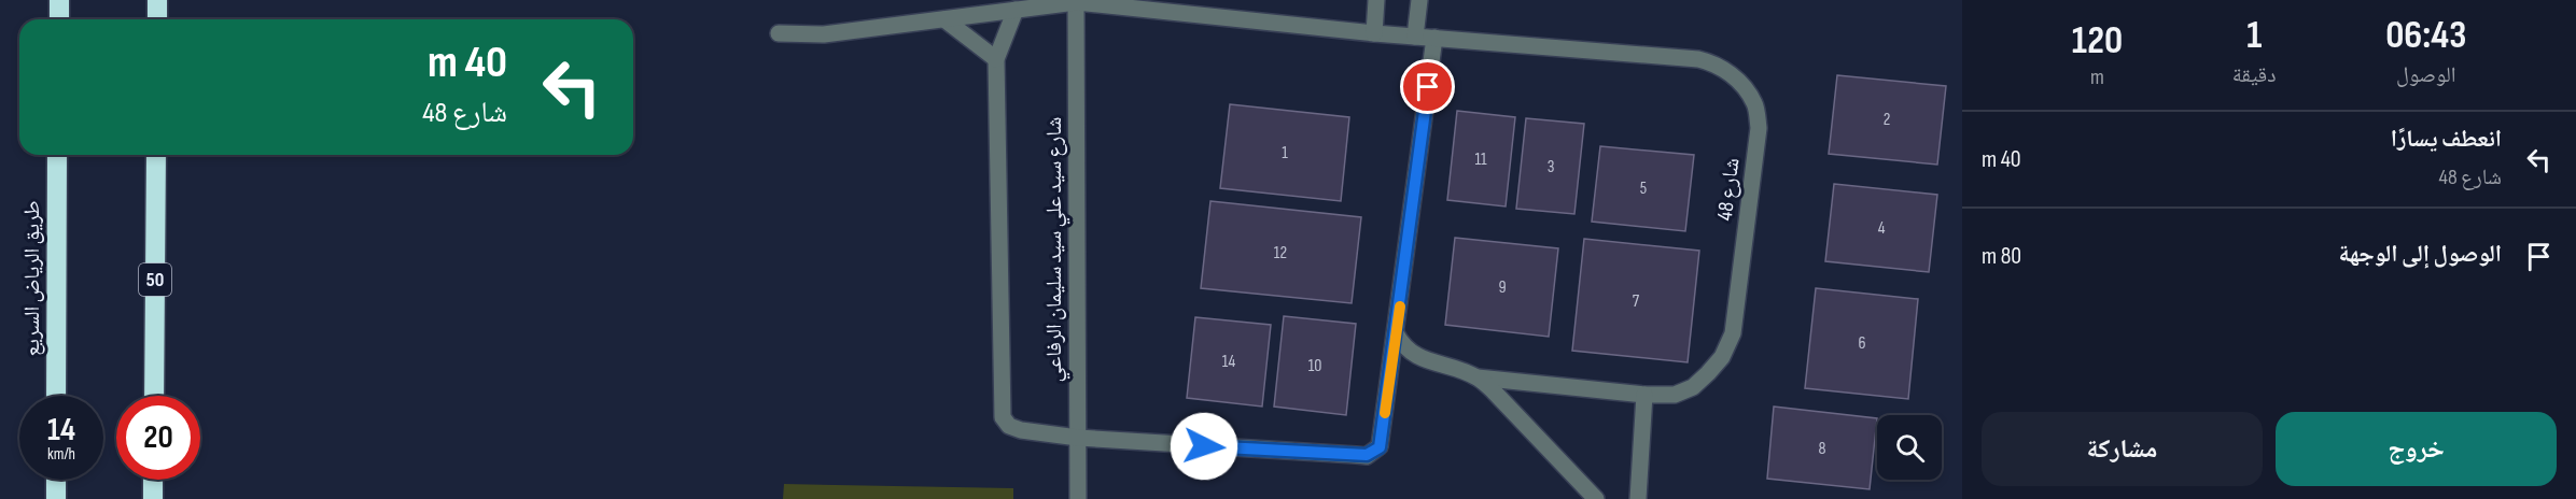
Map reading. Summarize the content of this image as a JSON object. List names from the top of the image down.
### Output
{
  "streets": {
    "highway": ["طريق الرياض السريع", "50"],
    "street": ["شارع 48", "شارع سيد علي سيد سليمان الرفاعي"]
  },
  "crossings": [
    ["شارع 48", "شارع سيد علي سيد سليمان الرفاعي"]
  ],
  "house_numbers": [
    "2",
    "1",
    "11",
    "3",
    "5",
    "4",
    "12",
    "9",
    "7",
    "6",
    "14",
    "10",
    "8"
  ],
  "page": {
    "eta": [
      "06:43",
      "الوصول",
      "1",
      "دقيقة",
      "120",
      "m"
    ],
    "turn": ["40 m", "شارع 48"],
    "list": [
      {
        "name": "انعطف يسارًا",
        "note": "شارع 48",
        "value": "40 m"
      },
      {
        "name": "الوصول إلى الوجهة",
        "value": "80 m"
      }
    ],
    "speed": "14 km/h",
    "limit": "20",
    "buttons": ["خروج", "مشاركة"]
  }
}
